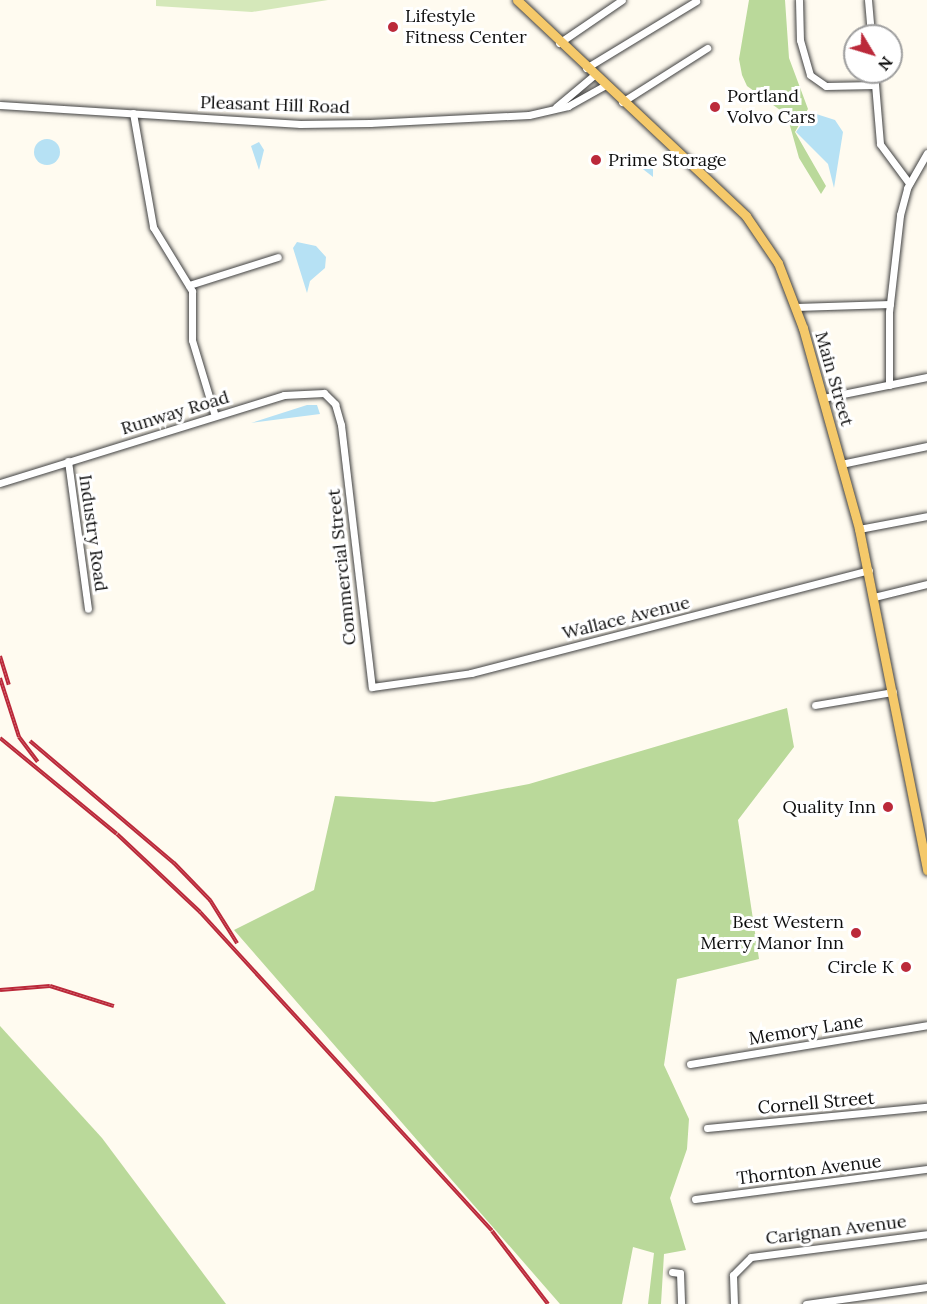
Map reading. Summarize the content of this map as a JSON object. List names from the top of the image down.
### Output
{
  "streets": {
    "main road": ["Main Street"],
    "street": [
      "Pleasant Hill Road",
      "Runway Road",
      "Industry Road",
      "Commercial Street",
      "Wallace Avenue",
      "Memory Lane",
      "Cornell Street",
      "Thornton Avenue",
      "Carignan Avenue"
    ]
  },
  "crossings": [
    ["Pleasant Hill Road", "Main Street"],
    ["Main Street", "Wallace Avenue"],
    ["Runway Road", "Industry Road"],
    ["Runway Road", "Commercial Street"],
    ["Commercial Street", "Wallace Avenue"]
  ],
  "places": [
    "Lifestyle Fitness Center",
    "Portland Volvo Cars",
    "Prime Storage",
    "Quality Inn",
    "Best Western Merry Manor Inn",
    "Circle K"
  ],
  "north": "bottom right"
}
